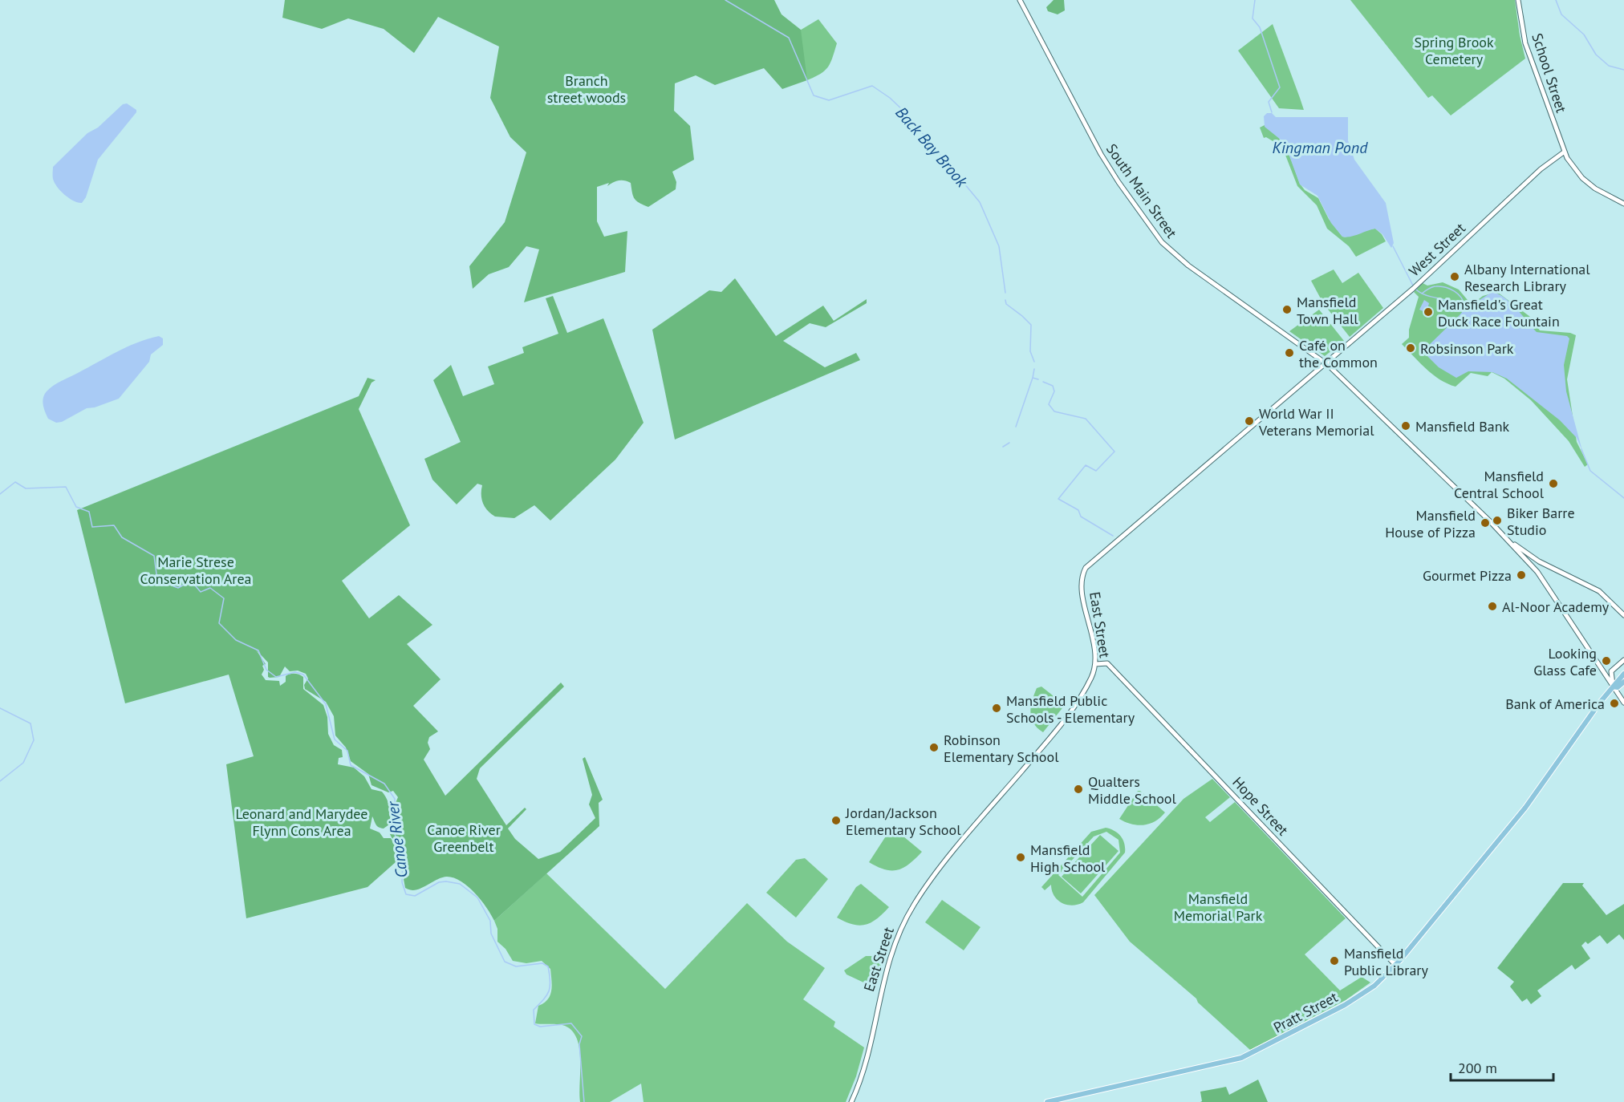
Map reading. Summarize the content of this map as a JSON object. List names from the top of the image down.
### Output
{
  "streets": {
    "main road": [
      "School Street",
      "South Main Street",
      "West Street",
      "East Street",
      "Hope Street",
      "Pratt Street"
    ]
  },
  "crossings": [
    ["School Street", "West Street"],
    ["South Main Street", "West Street"],
    ["South Main Street", "East Street"],
    ["West Street", "East Street"],
    ["East Street", "Hope Street"],
    ["Hope Street", "Pratt Street"]
  ],
  "water": ["Back Bay Brook", "Kingman Pond", "Canoe River"],
  "parks": [
    "Spring Brook Cemetery",
    "Branch street woods",
    "Marie Strese Conservation Area",
    "Leonard and Marydee Flynn Cons Area",
    "Canoe River Greenbelt",
    "Mansfield Memorial Park"
  ],
  "places": [
    "Albany International Research Library",
    "Mansfield Town Hall",
    "Mansfield's Great Duck Race Fountain",
    "Robsinson Park",
    "Café on the Common",
    "World War II Veterans Memorial",
    "Mansfield Bank",
    "Mansfield Central School",
    "Biker Barre Studio",
    "Mansfield House of Pizza",
    "Gourmet Pizza",
    "Al-Noor Academy",
    "Looking Glass Cafe",
    "Bank of America",
    "Mansfield Public Schools - Elementary",
    "Robinson Elementary School",
    "Qualters Middle School",
    "Jordan/Jackson Elementary School",
    "Mansfield High School",
    "Mansfield Public Library"
  ],
  "scale_bar": "200 m"
}
